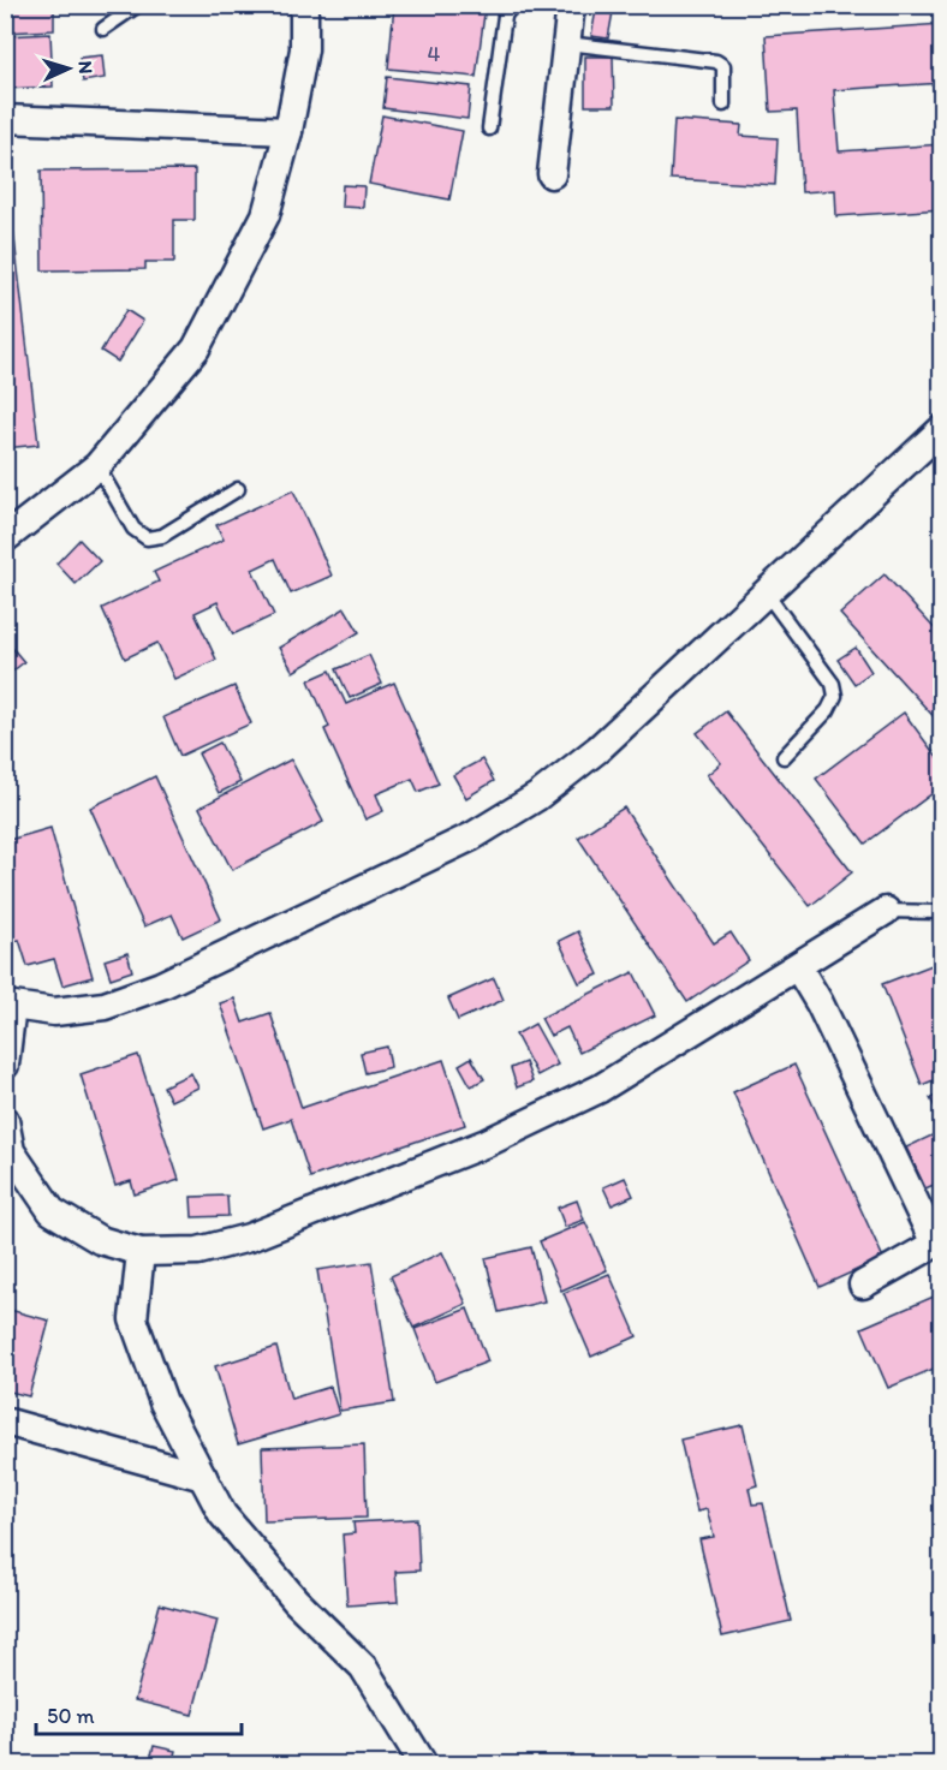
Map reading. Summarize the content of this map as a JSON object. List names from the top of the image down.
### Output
{
  "house_numbers": ["4"],
  "scale_bar": "50 m",
  "north": "right"
}
